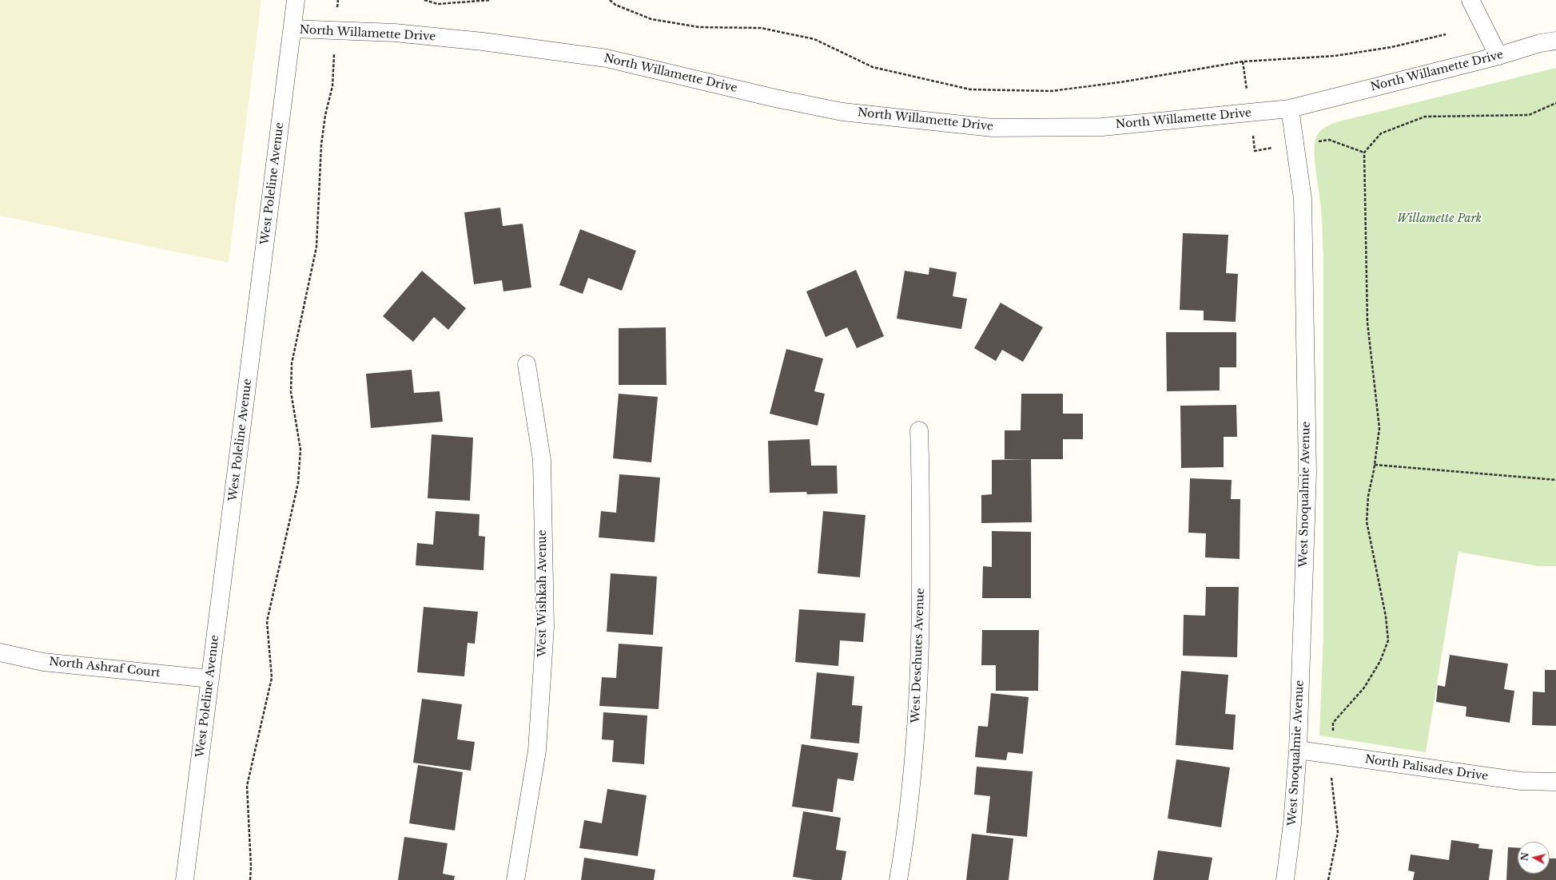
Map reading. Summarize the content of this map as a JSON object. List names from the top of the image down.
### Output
{
  "streets": {
    "street": [
      "North Willamette Drive",
      "West Poleline Avenue",
      "West Snoqualmie Avenue",
      "West Wishkah Avenue",
      "West Deschutes Avenue",
      "North Ashraf Court",
      "North Palisades Drive"
    ]
  },
  "crossings": [
    ["North Willamette Drive", "West Poleline Avenue"],
    ["North Willamette Drive", "West Snoqualmie Avenue"],
    ["West Poleline Avenue", "North Ashraf Court"],
    ["West Snoqualmie Avenue", "North Palisades Drive"]
  ],
  "parks": ["Willamette Park"],
  "north": "left"
}
